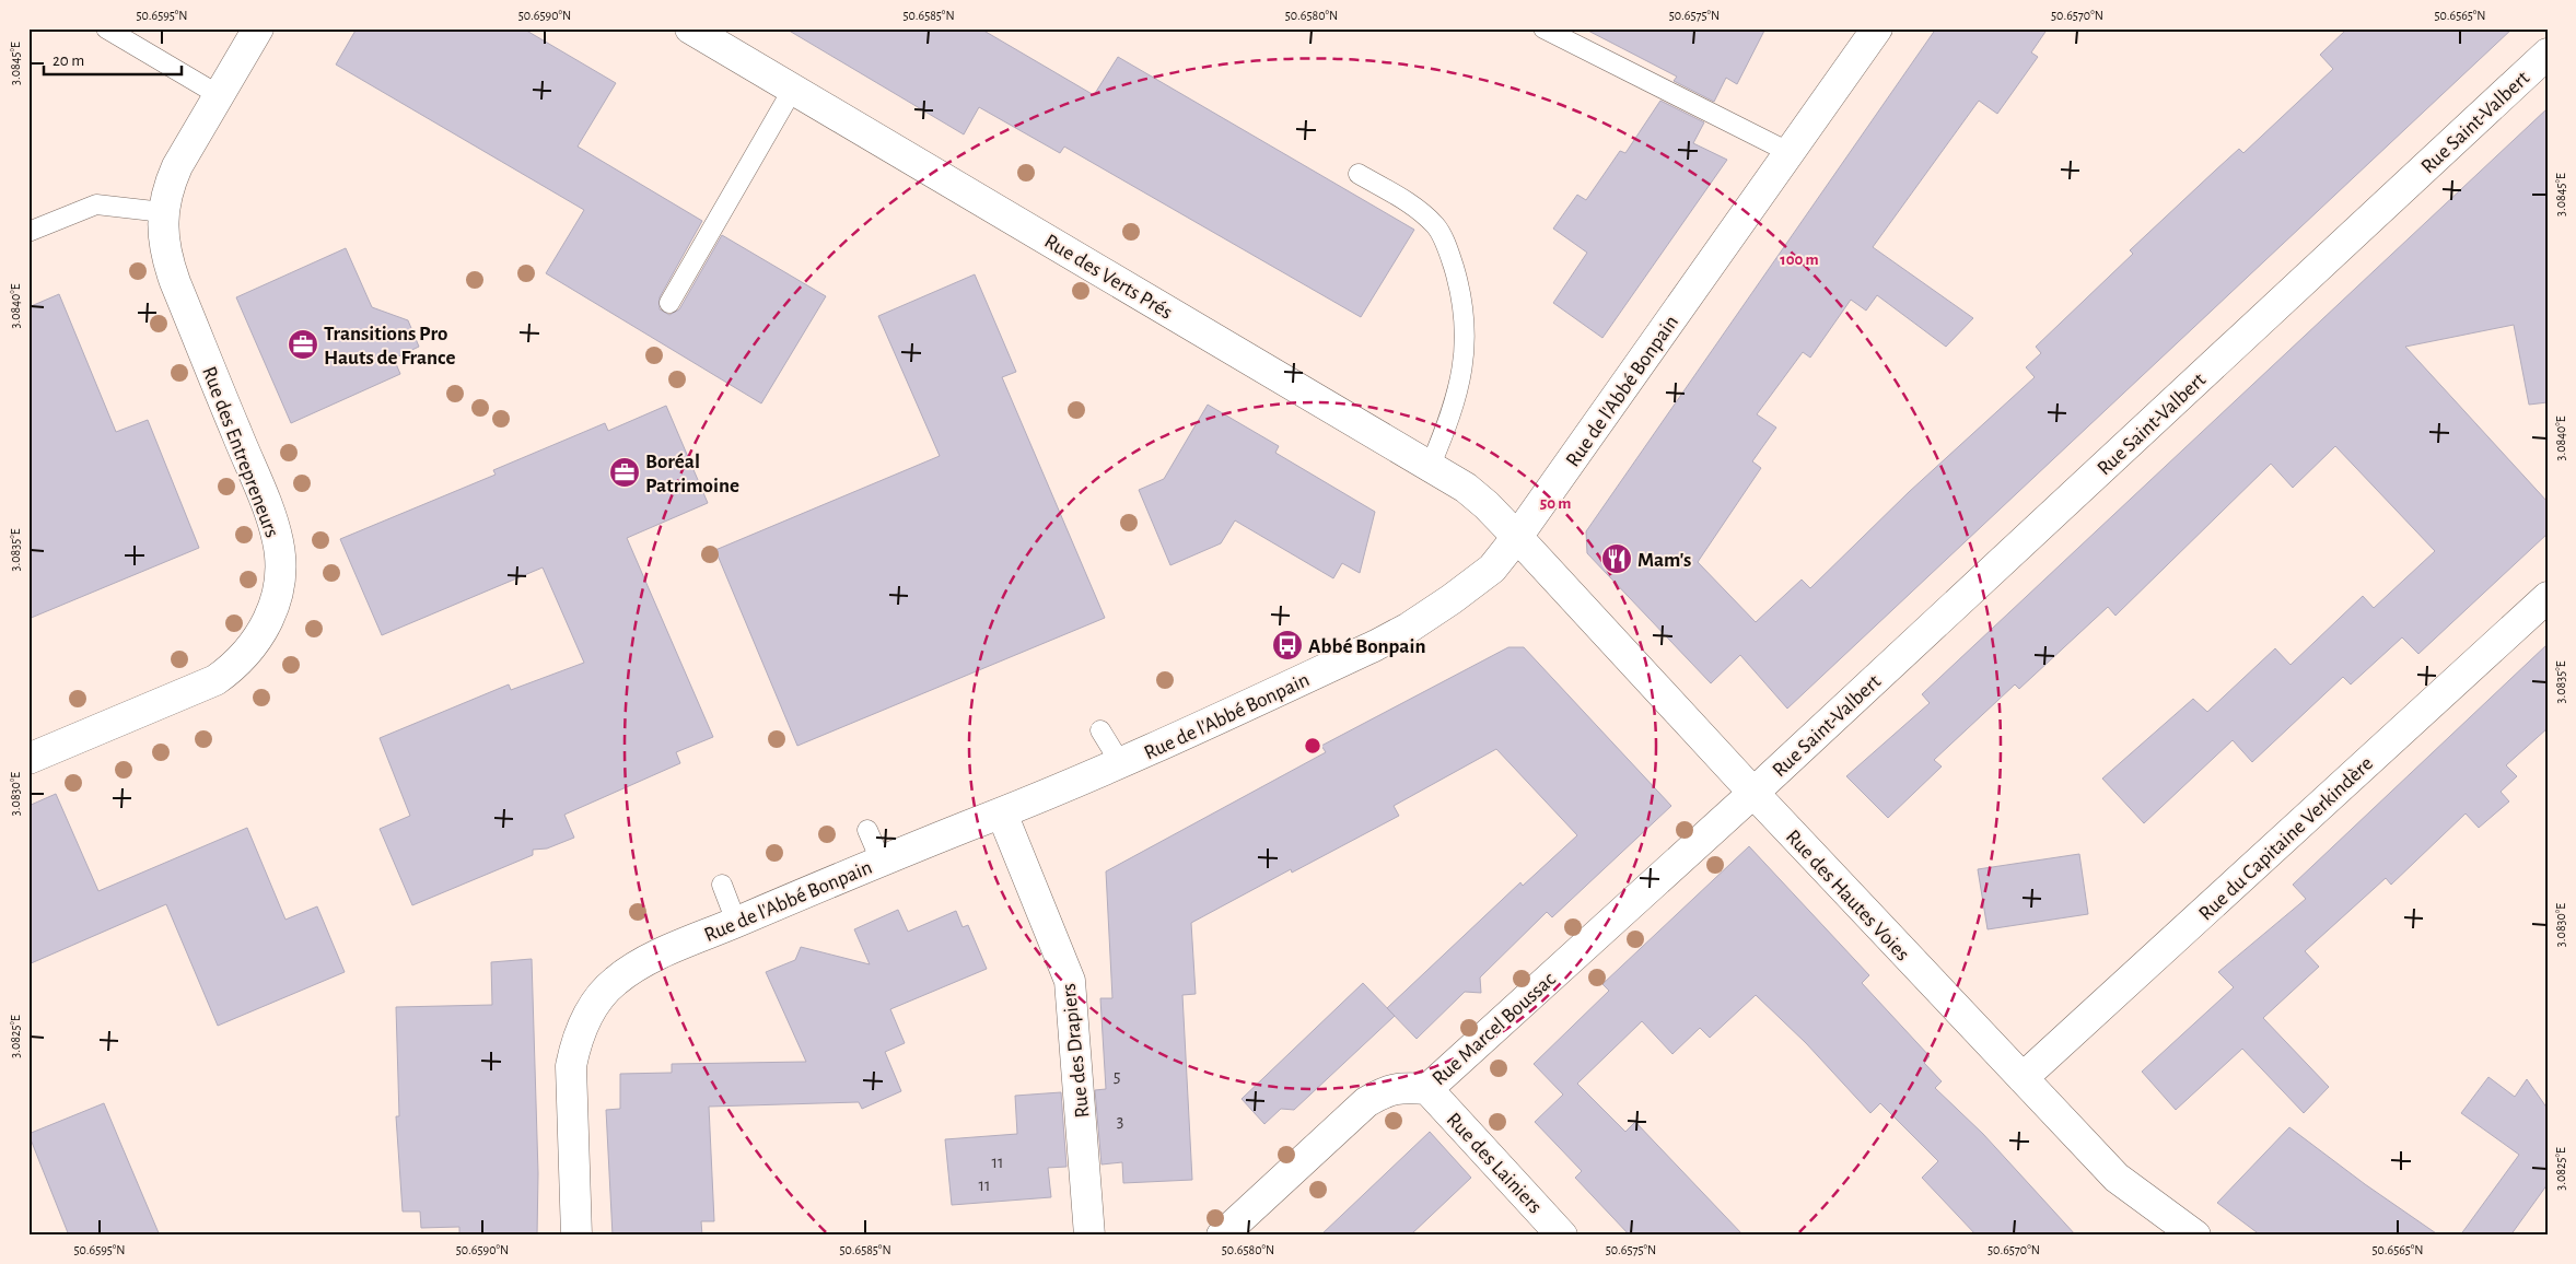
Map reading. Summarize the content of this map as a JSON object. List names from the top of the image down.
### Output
{
  "streets": {
    "street": [
      "Rue Saint-Valbert",
      "Rue des Verts Prés",
      "Rue de l'Abbé Bonpain",
      "Rue des Entrepreneurs",
      "Rue du Capitaine Verkindère",
      "Rue des Hautes Voies",
      "Rue Marcel Boussac",
      "Rue des Drapiers",
      "Rue des Lainiers"
    ]
  },
  "crossings": [
    ["Rue Saint-Valbert", "Rue des Hautes Voies"],
    ["Rue Saint-Valbert", "Rue Marcel Boussac"],
    ["Rue des Verts Prés", "Rue de l'Abbé Bonpain"],
    ["Rue des Verts Prés", "Rue des Hautes Voies"],
    ["Rue de l'Abbé Bonpain", "Rue des Hautes Voies"],
    ["Rue de l'Abbé Bonpain", "Rue des Drapiers"],
    ["Rue du Capitaine Verkindère", "Rue des Hautes Voies"],
    ["Rue des Hautes Voies", "Rue Marcel Boussac"],
    ["Rue Marcel Boussac", "Rue des Lainiers"]
  ],
  "places": {
    "office": ["Transitions Pro Hauts de France", "Boréal Patrimoine"],
    "restaurant": ["Mam's"],
    "bus stop": ["Abbé Bonpain"]
  },
  "house_numbers": [
    "5",
    "3",
    "11",
    "11"
  ],
  "scale_bar": "20 m",
  "coordinates": [
    "50.6595°N",
    "50.6590°N",
    "50.6585°N",
    "50.6580°N",
    "50.6575°N",
    "50.6570°N",
    "50.6565°N",
    "3.0845°E",
    "3.0840°E",
    "3.0835°E",
    "3.0830°E",
    "3.0825°E"
  ],
  "rings": ["100 m", "50 m"]
}
